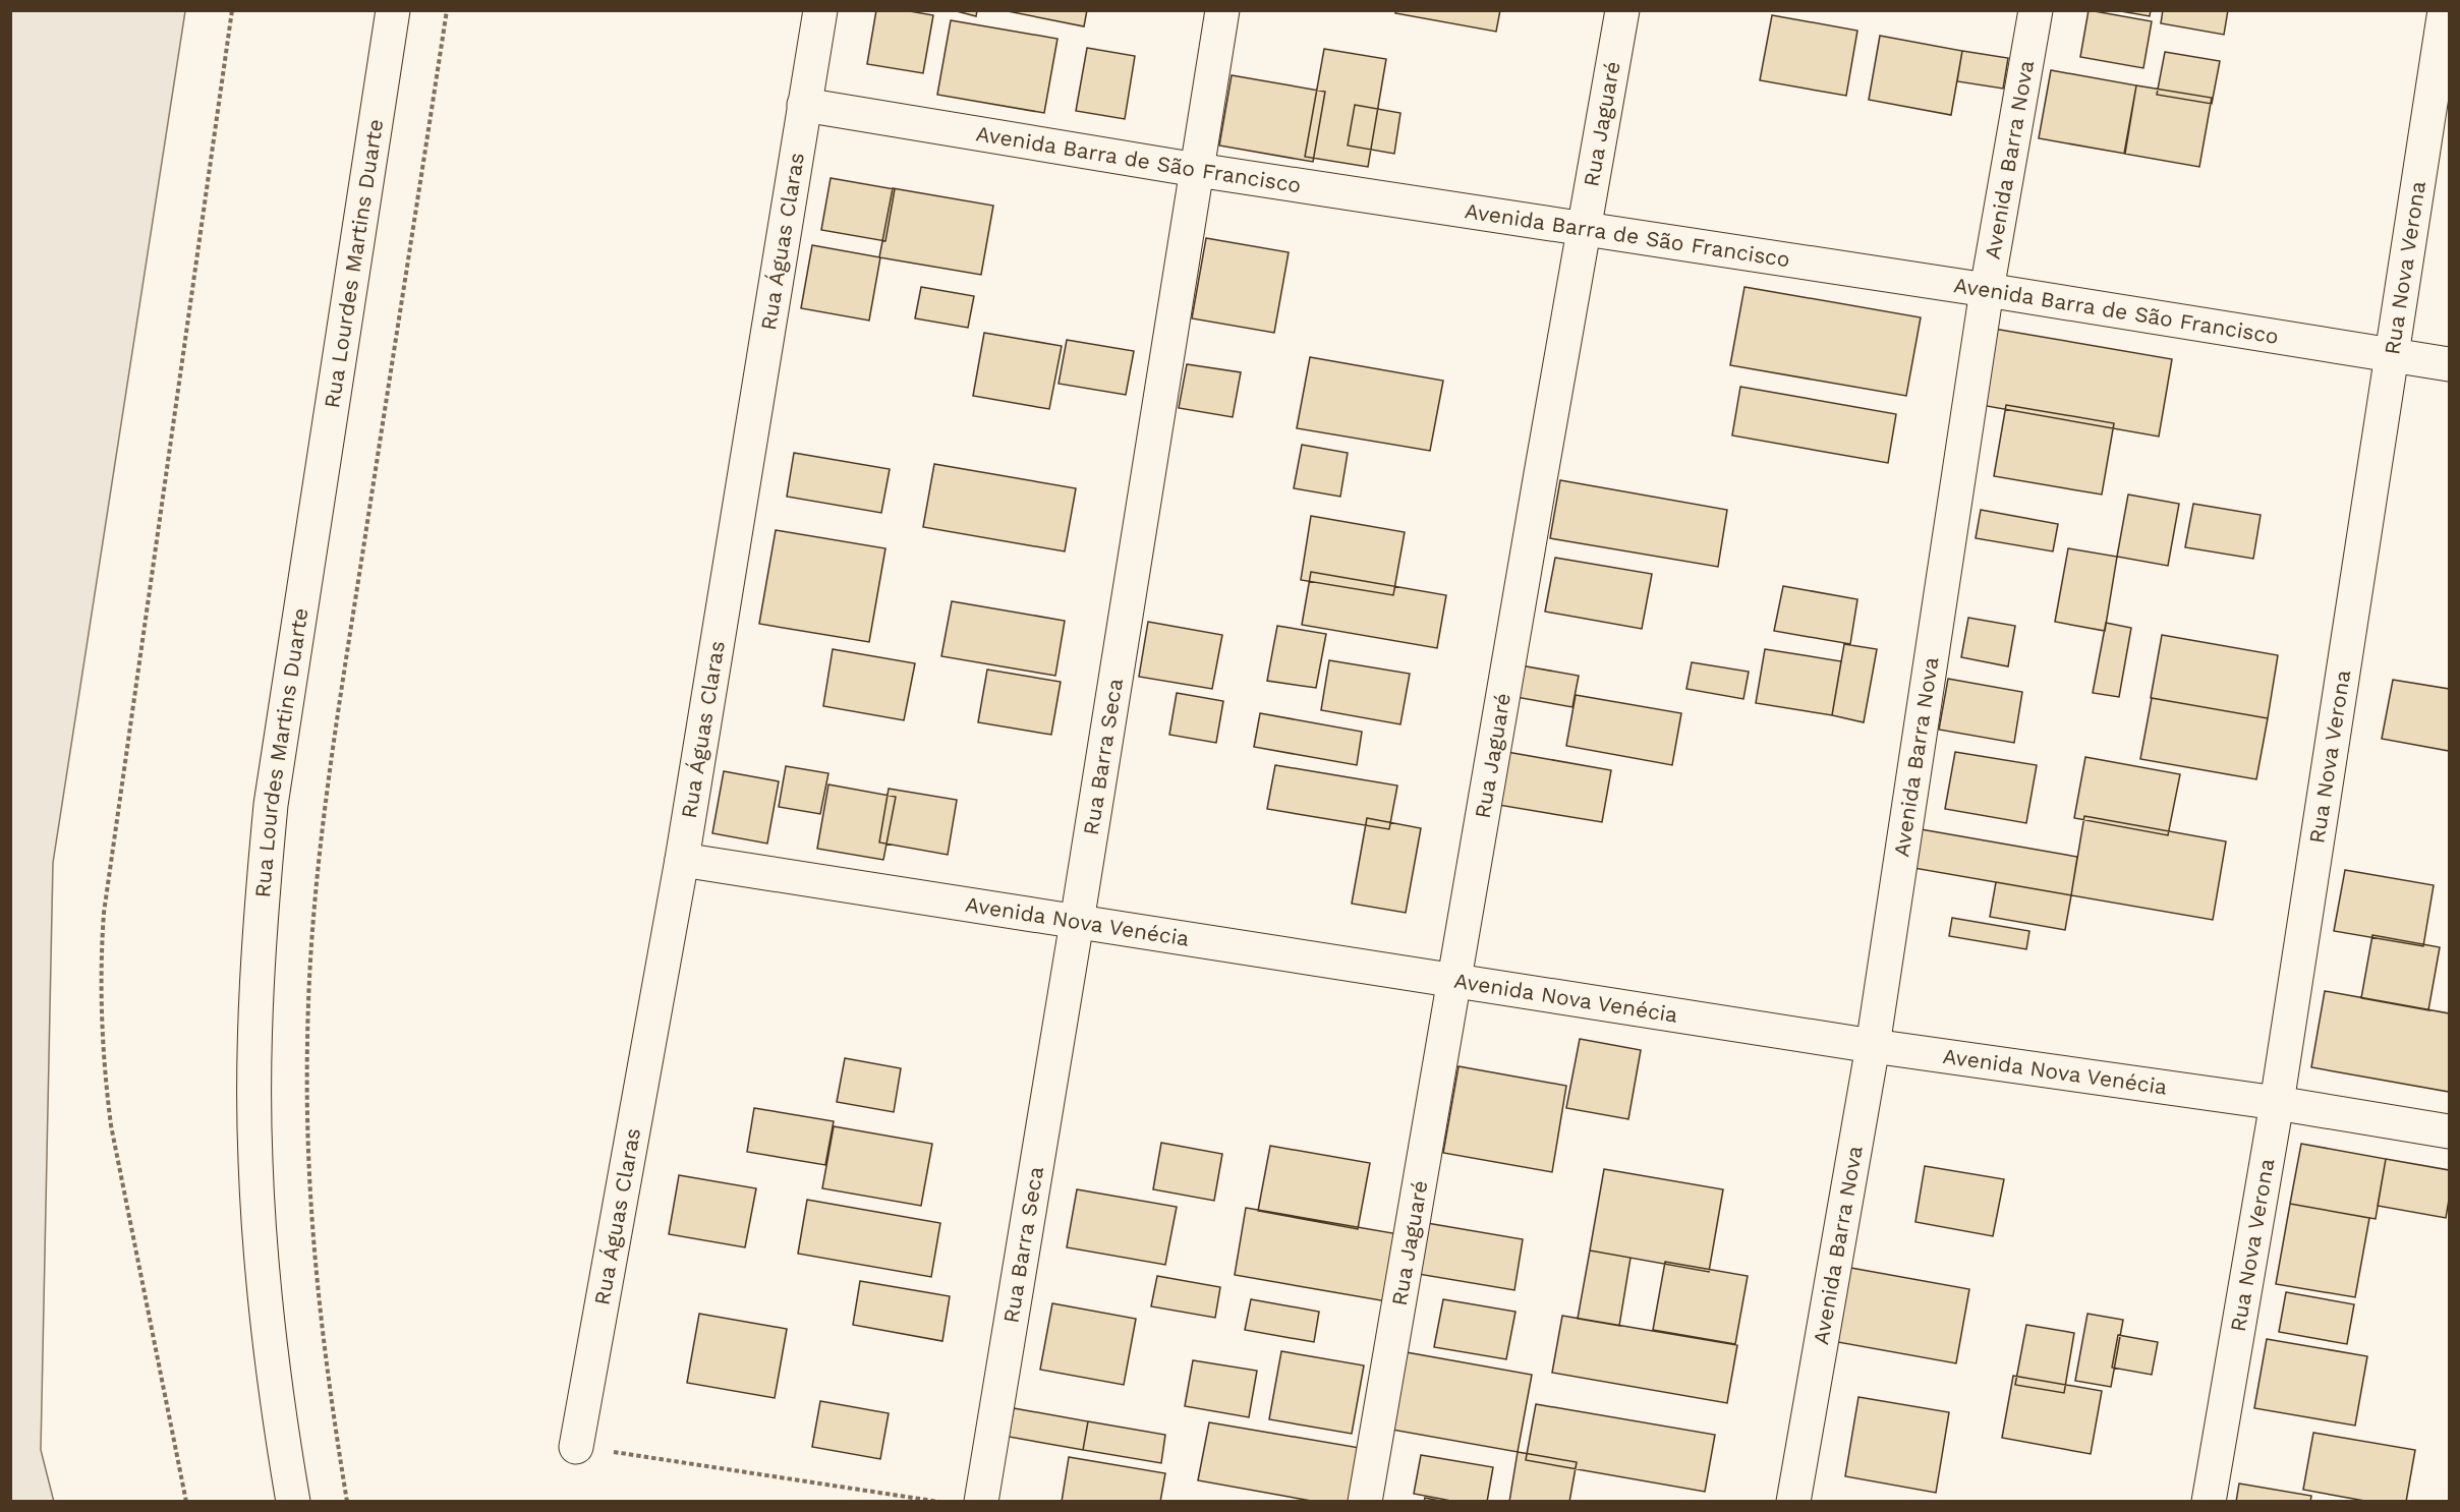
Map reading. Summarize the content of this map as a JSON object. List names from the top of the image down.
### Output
{
  "streets": {
    "street": [
      "Rua Jaguaré",
      "Avenida Barra de São Francisco",
      "Avenida Barra Nova",
      "Rua Águas Claras",
      "Rua Lourdes Martins Duarte",
      "Rua Nova Verona",
      "Rua Barra Seca",
      "Avenida Nova Venécia"
    ]
  },
  "crossings": [
    ["Rua Jaguaré", "Avenida Barra de São Francisco"],
    ["Rua Jaguaré", "Avenida Nova Venécia"],
    ["Avenida Barra de São Francisco", "Avenida Barra Nova"],
    ["Avenida Barra de São Francisco", "Rua Águas Claras"],
    ["Avenida Barra de São Francisco", "Rua Nova Verona"],
    ["Avenida Barra de São Francisco", "Rua Barra Seca"],
    ["Avenida Barra Nova", "Avenida Nova Venécia"],
    ["Rua Águas Claras", "Avenida Nova Venécia"],
    ["Rua Nova Verona", "Avenida Nova Venécia"],
    ["Rua Barra Seca", "Avenida Nova Venécia"]
  ]
}
